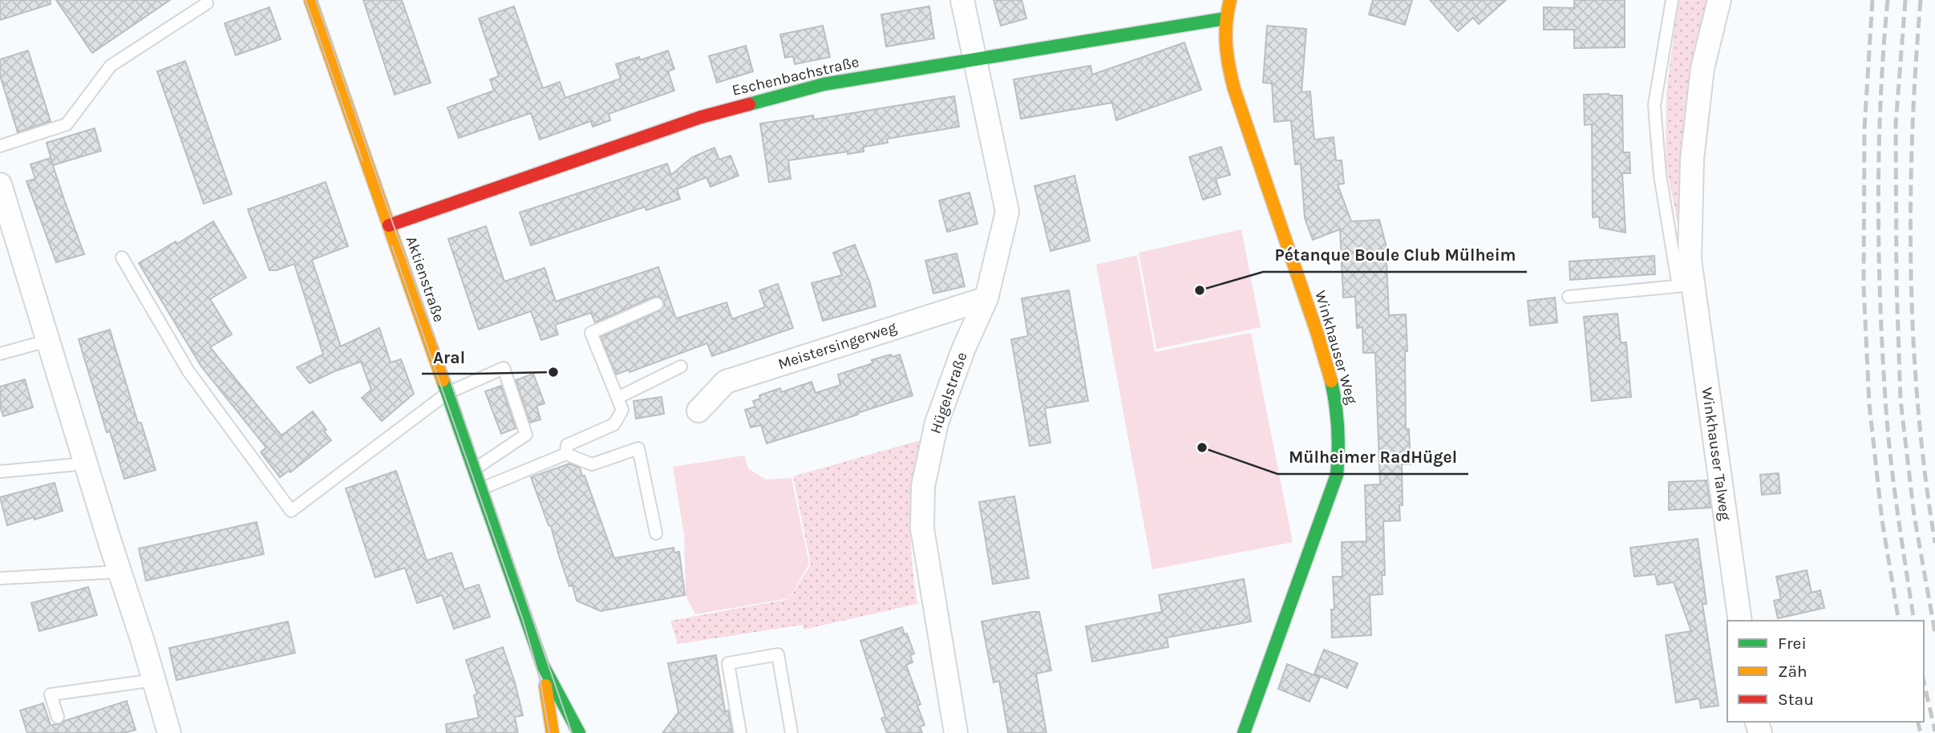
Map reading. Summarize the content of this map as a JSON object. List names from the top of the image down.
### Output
{
  "streets": {
    "street": [
      "Eschenbachstraße",
      "Aktienstraße",
      "Meistersingerweg",
      "Winkhauser Weg",
      "Hügelstraße",
      "Winkhauser Talweg"
    ]
  },
  "crossings": [
    ["Eschenbachstraße", "Aktienstraße"],
    ["Eschenbachstraße", "Winkhauser Weg"],
    ["Eschenbachstraße", "Hügelstraße"],
    ["Meistersingerweg", "Hügelstraße"]
  ],
  "places": ["Pétanque Boule Club Mülheim", "Aral", "Mülheimer RadHügel"],
  "legend": ["Frei", "Zäh", "Stau"]
}
